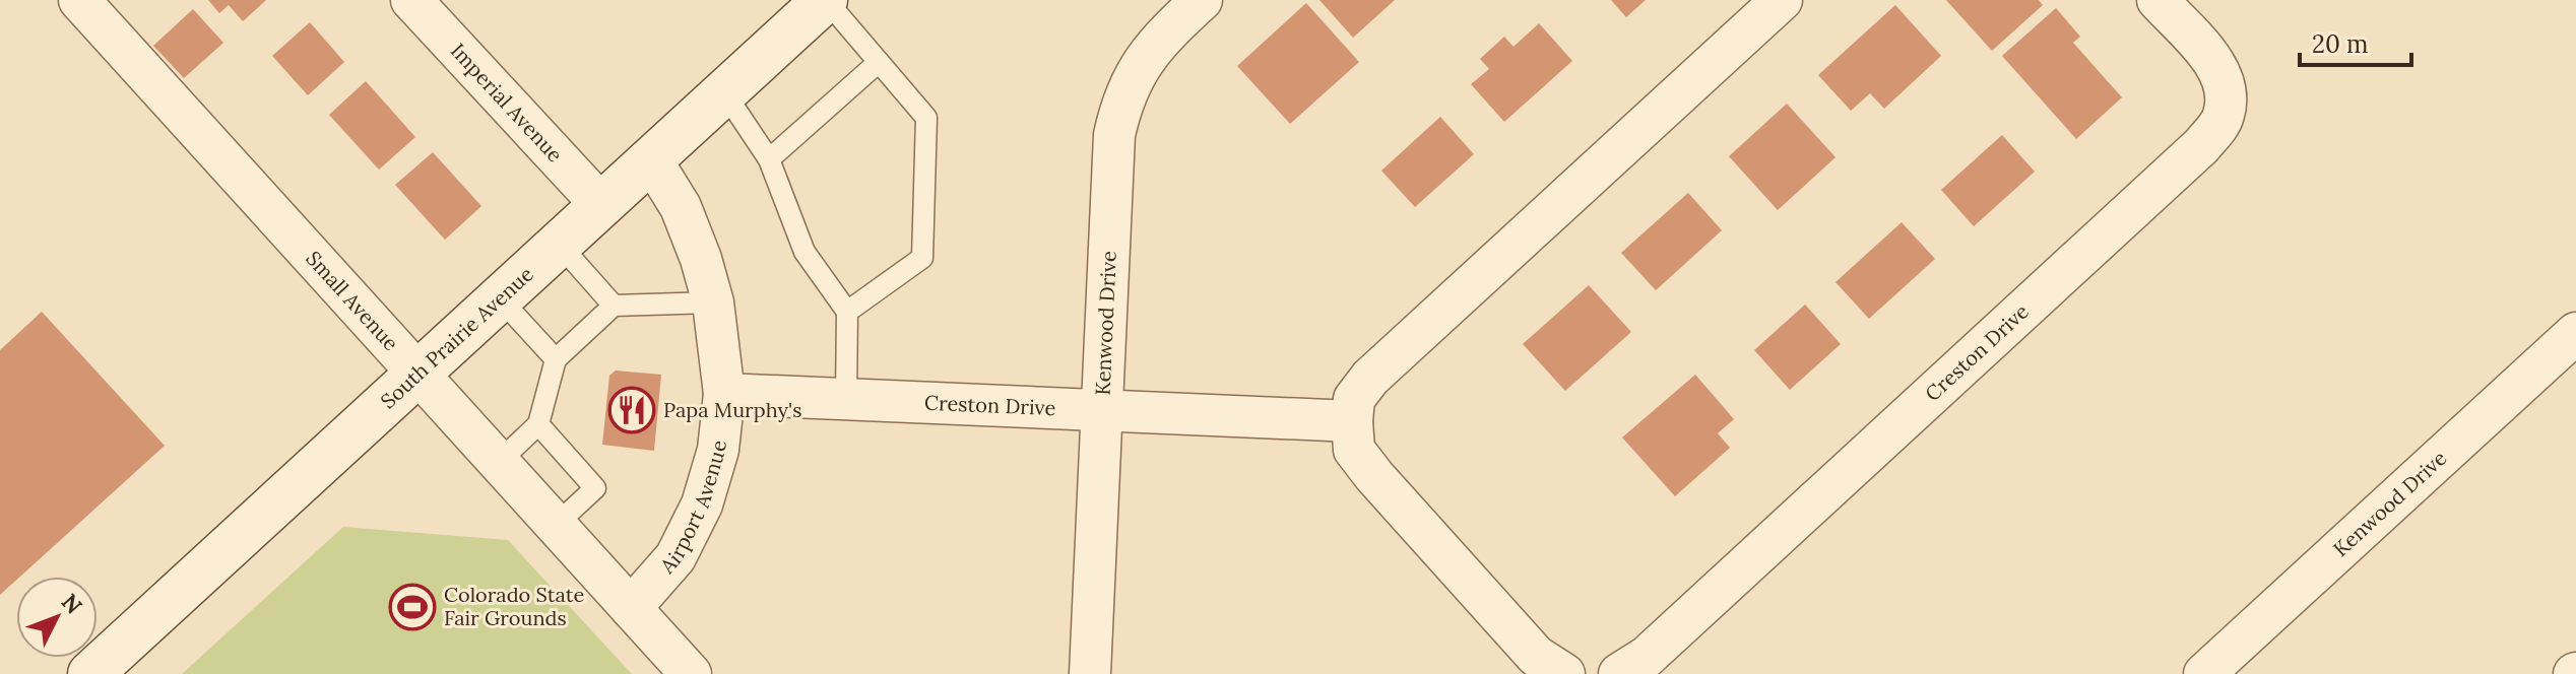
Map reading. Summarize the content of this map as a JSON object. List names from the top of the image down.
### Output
{
  "streets": {
    "main road": ["South Prairie Avenue"],
    "street": [
      "Imperial Avenue",
      "Small Avenue",
      "Kenwood Drive",
      "Creston Drive",
      "Airport Avenue"
    ]
  },
  "crossings": [
    ["Imperial Avenue", "South Prairie Avenue"],
    ["Small Avenue", "South Prairie Avenue"],
    ["Small Avenue", "Airport Avenue"],
    ["Kenwood Drive", "Creston Drive"],
    ["South Prairie Avenue", "Airport Avenue"],
    ["Creston Drive", "Airport Avenue"]
  ],
  "places": {
    "restaurant": ["Papa Murphy's"],
    "sports": ["Colorado State Fair Grounds"]
  },
  "scale_bar": "20 m",
  "north": "top right"
}
